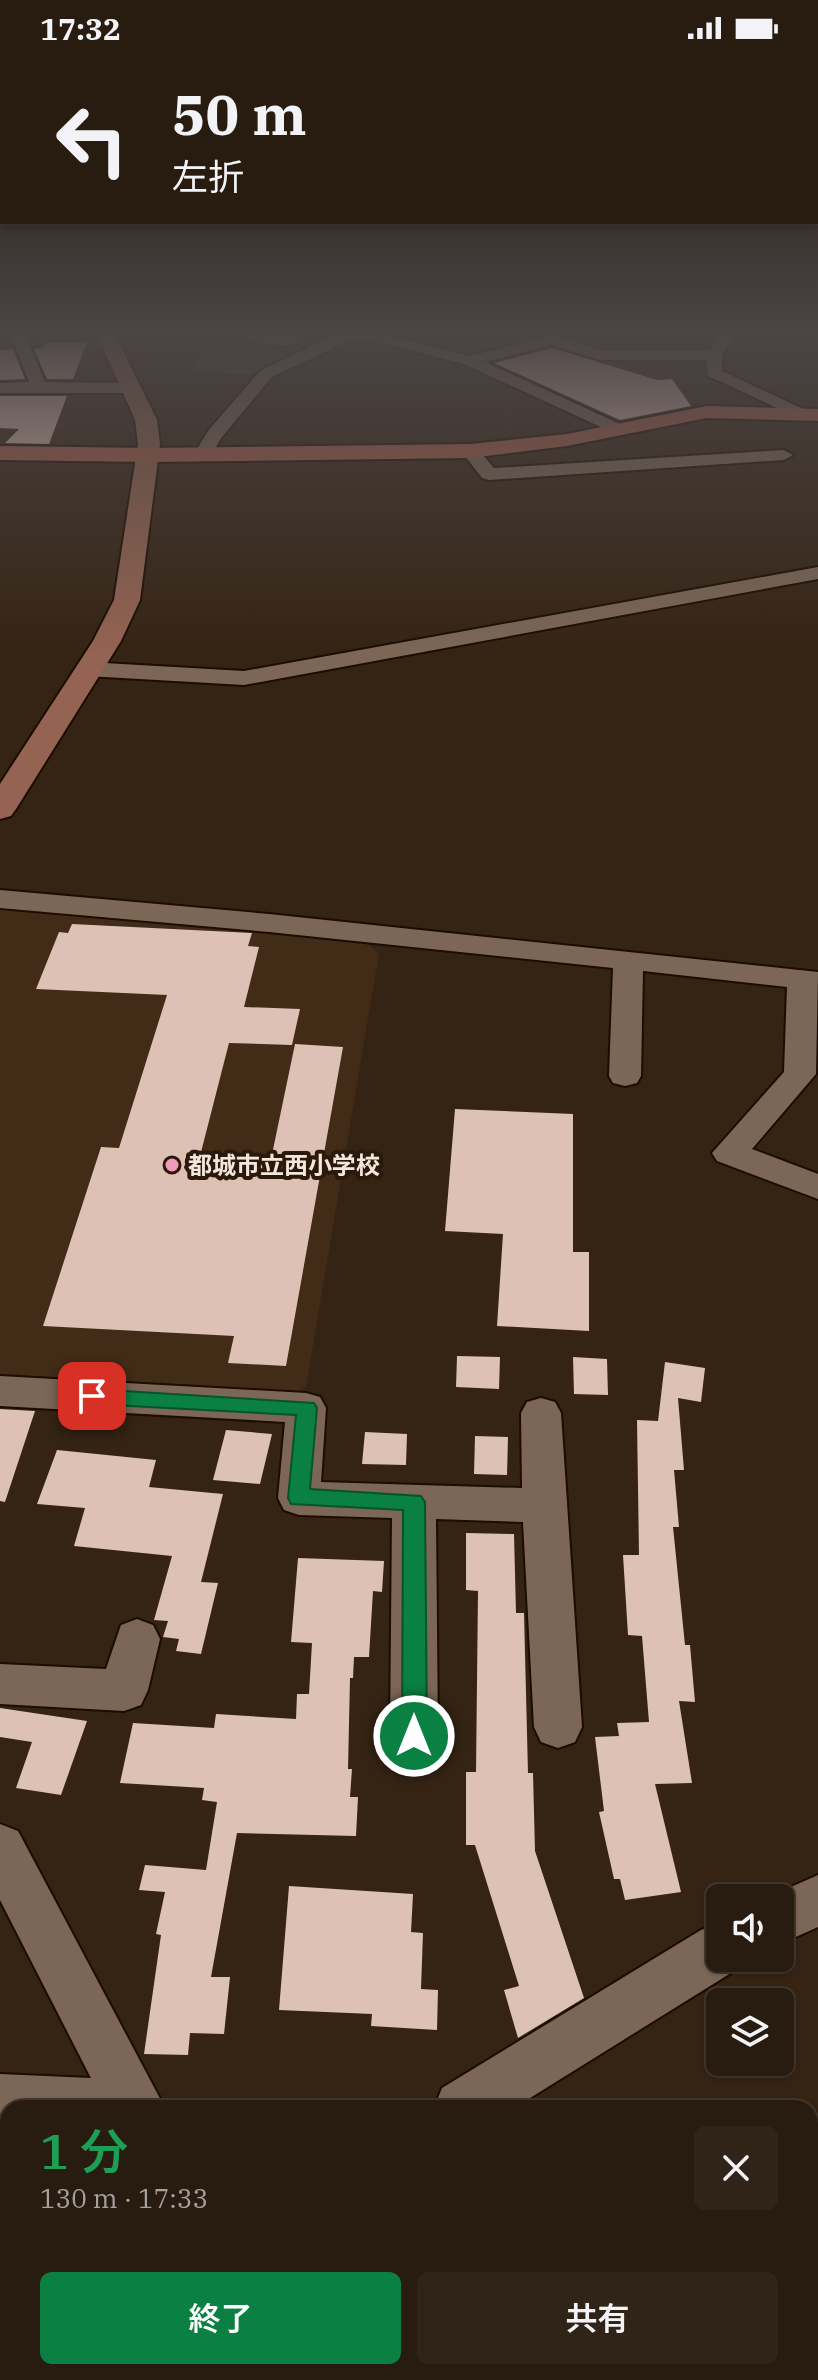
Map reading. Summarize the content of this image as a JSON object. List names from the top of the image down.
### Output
{
  "places": ["都城市立西小学校"],
  "page": {
    "status": "17:32",
    "turn": ["50 m", "左折"],
    "heading": ["1 分", "130 m · 17:33"],
    "buttons": ["終了", "共有"]
  }
}
